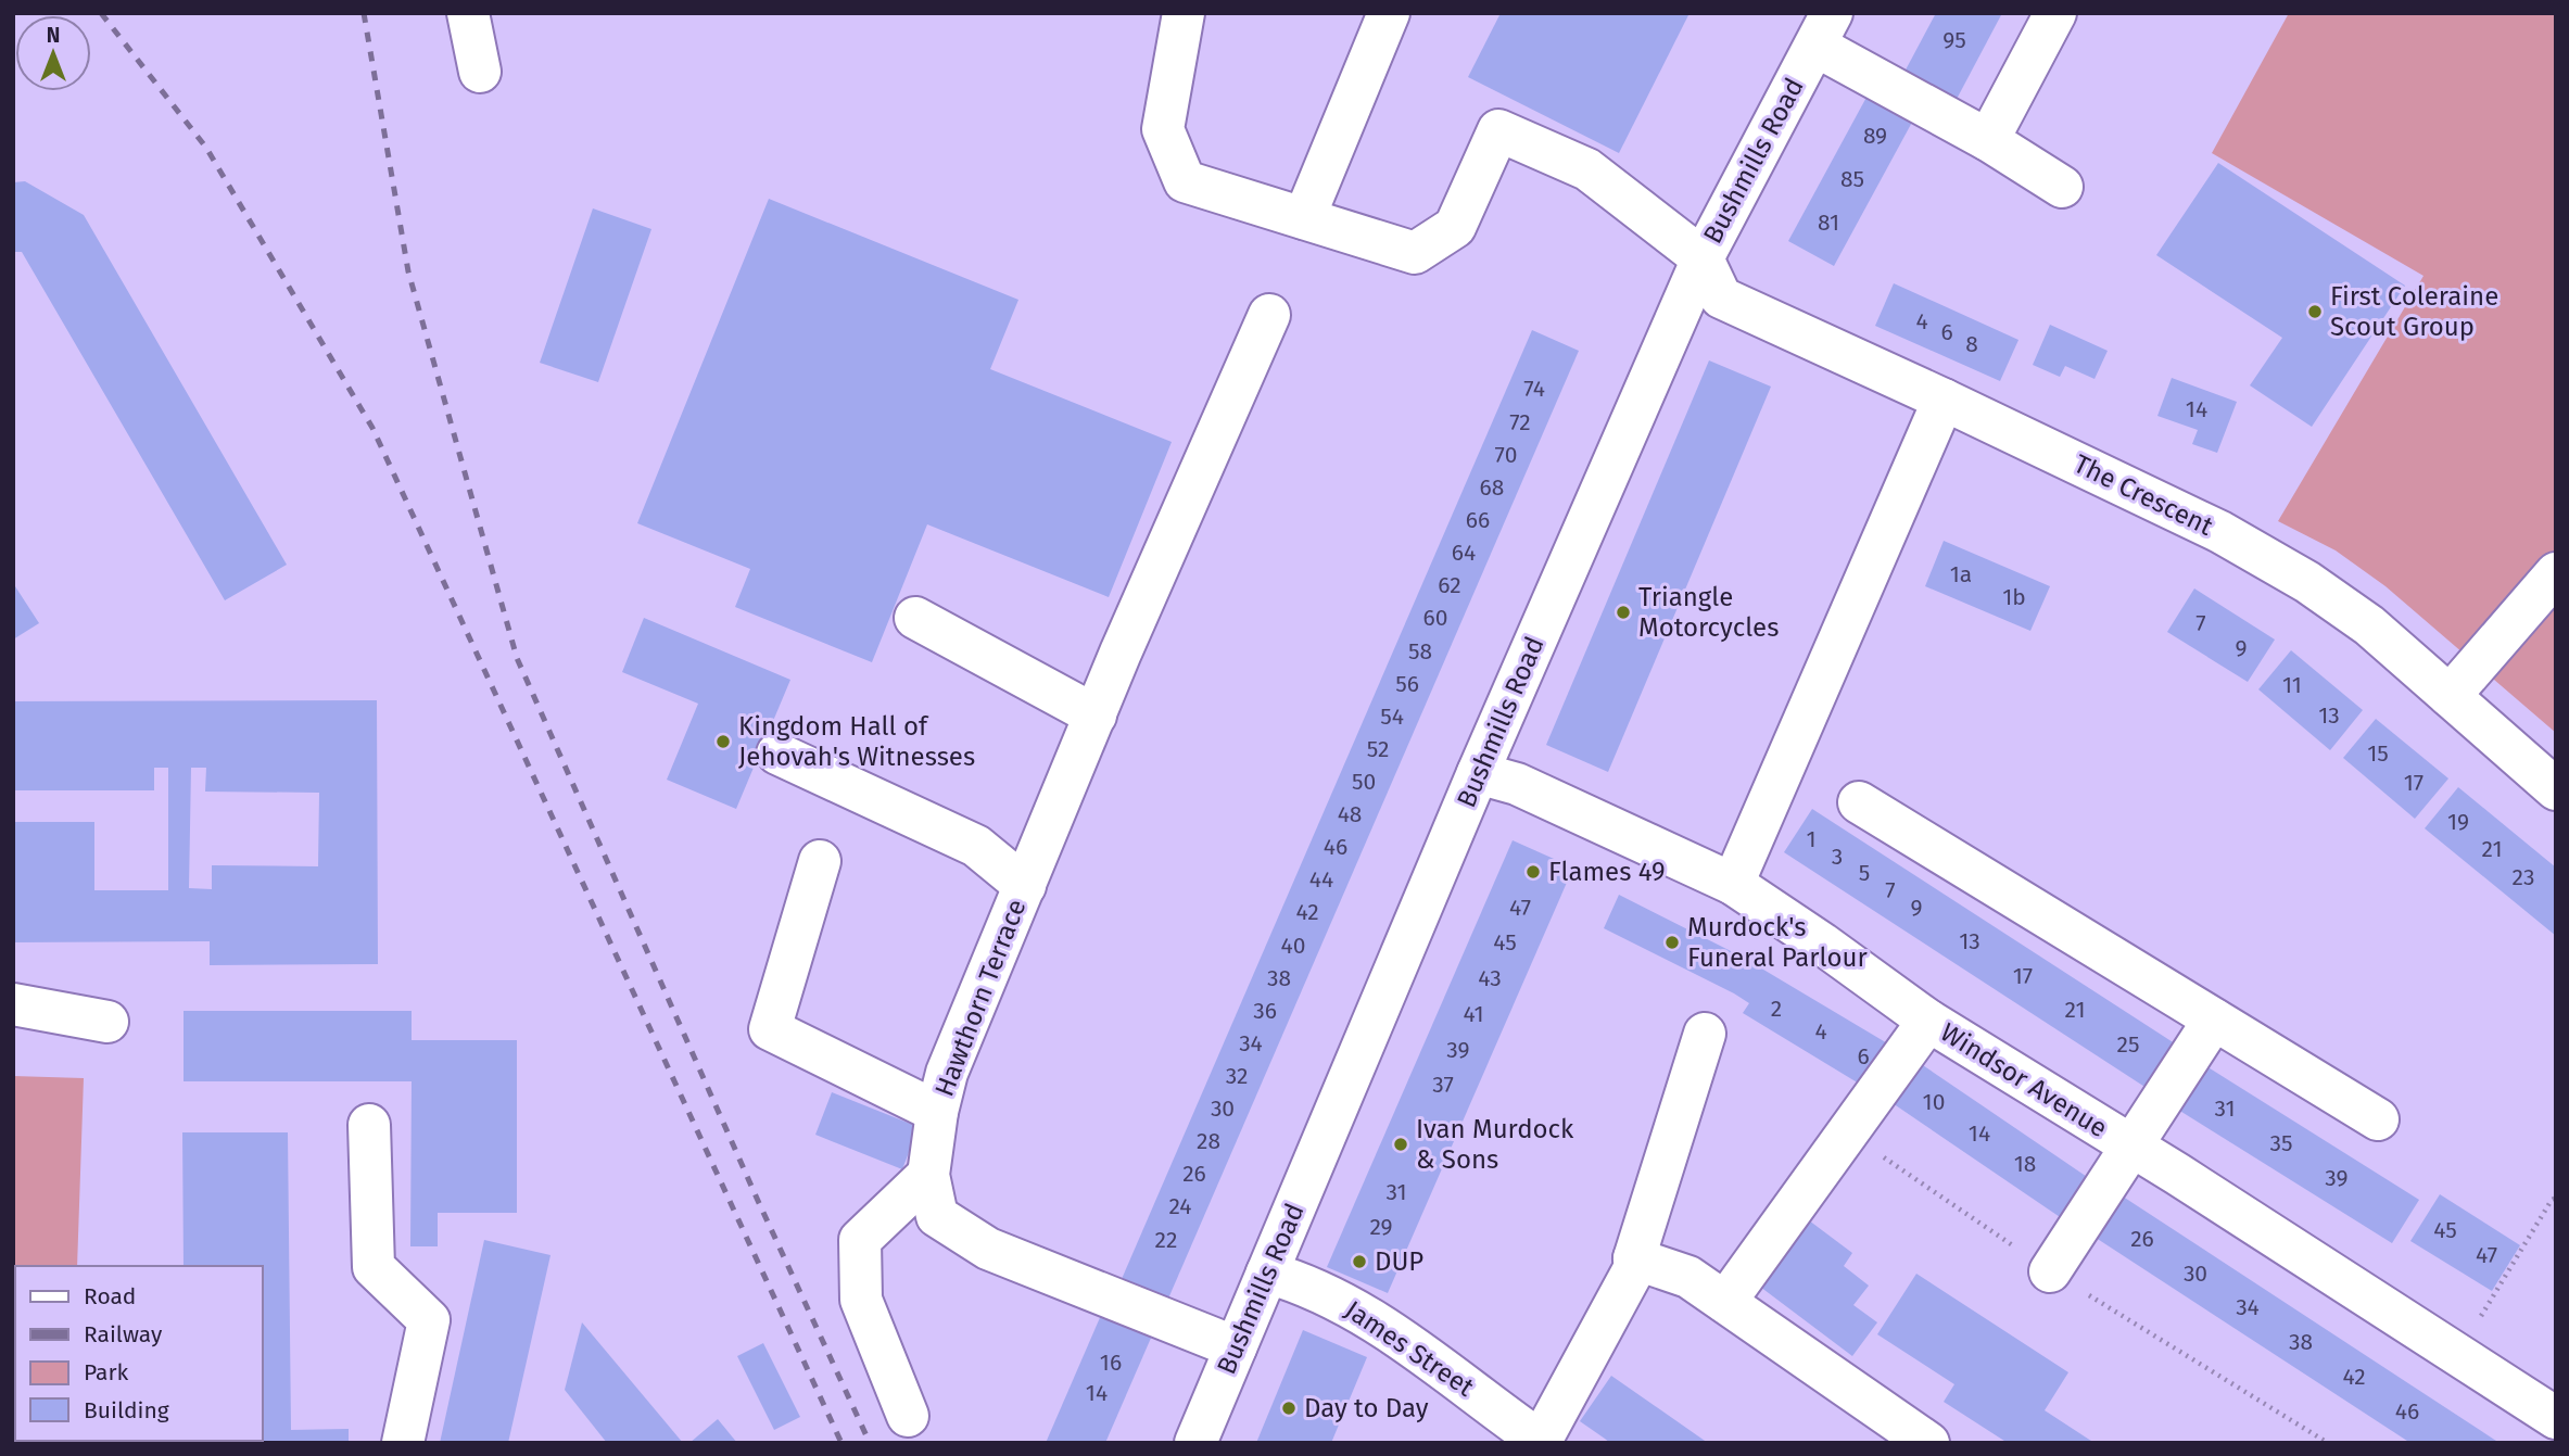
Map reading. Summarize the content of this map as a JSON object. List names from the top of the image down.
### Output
{
  "streets": {
    "street": [
      "Bushmills Road",
      "The Crescent",
      "Hawthorn Terrace",
      "Windsor Avenue",
      "James Street"
    ]
  },
  "crossings": [
    ["Bushmills Road", "The Crescent"],
    ["Bushmills Road", "Hawthorn Terrace"],
    ["Bushmills Road", "Windsor Avenue"],
    ["Bushmills Road", "James Street"]
  ],
  "places": [
    "First Coleraine Scout Group",
    "Triangle Motorcycles",
    "Kingdom Hall of Jehovah's Witnesses",
    "Flames 49",
    "Murdock's Funeral Parlour",
    "Ivan Murdock & Sons",
    "DUP",
    "Day to Day"
  ],
  "house_numbers": [
    "95",
    "89",
    "85",
    "81",
    "4",
    "6",
    "8",
    "74",
    "14",
    "72",
    "70",
    "68",
    "66",
    "64",
    "1a",
    "62",
    "1b",
    "60",
    "7",
    "9",
    "58",
    "56",
    "11",
    "13",
    "54",
    "52",
    "15",
    "50",
    "17",
    "48",
    "19",
    "1",
    "46",
    "21",
    "3",
    "5",
    "23",
    "44",
    "7",
    "47",
    "9",
    "42",
    "13",
    "45",
    "40",
    "17",
    "38",
    "43",
    "2",
    "21",
    "36",
    "41",
    "4",
    "34",
    "25",
    "39",
    "6",
    "32",
    "37",
    "10",
    "30",
    "31",
    "14",
    "28",
    "35",
    "18",
    "26",
    "39",
    "31",
    "24",
    "29",
    "45",
    "26",
    "22",
    "47",
    "30",
    "34",
    "38",
    "16",
    "42",
    "14",
    "46"
  ],
  "legend": [
    "Road",
    "Railway",
    "Park",
    "Building"
  ],
  "north": "top"
}
